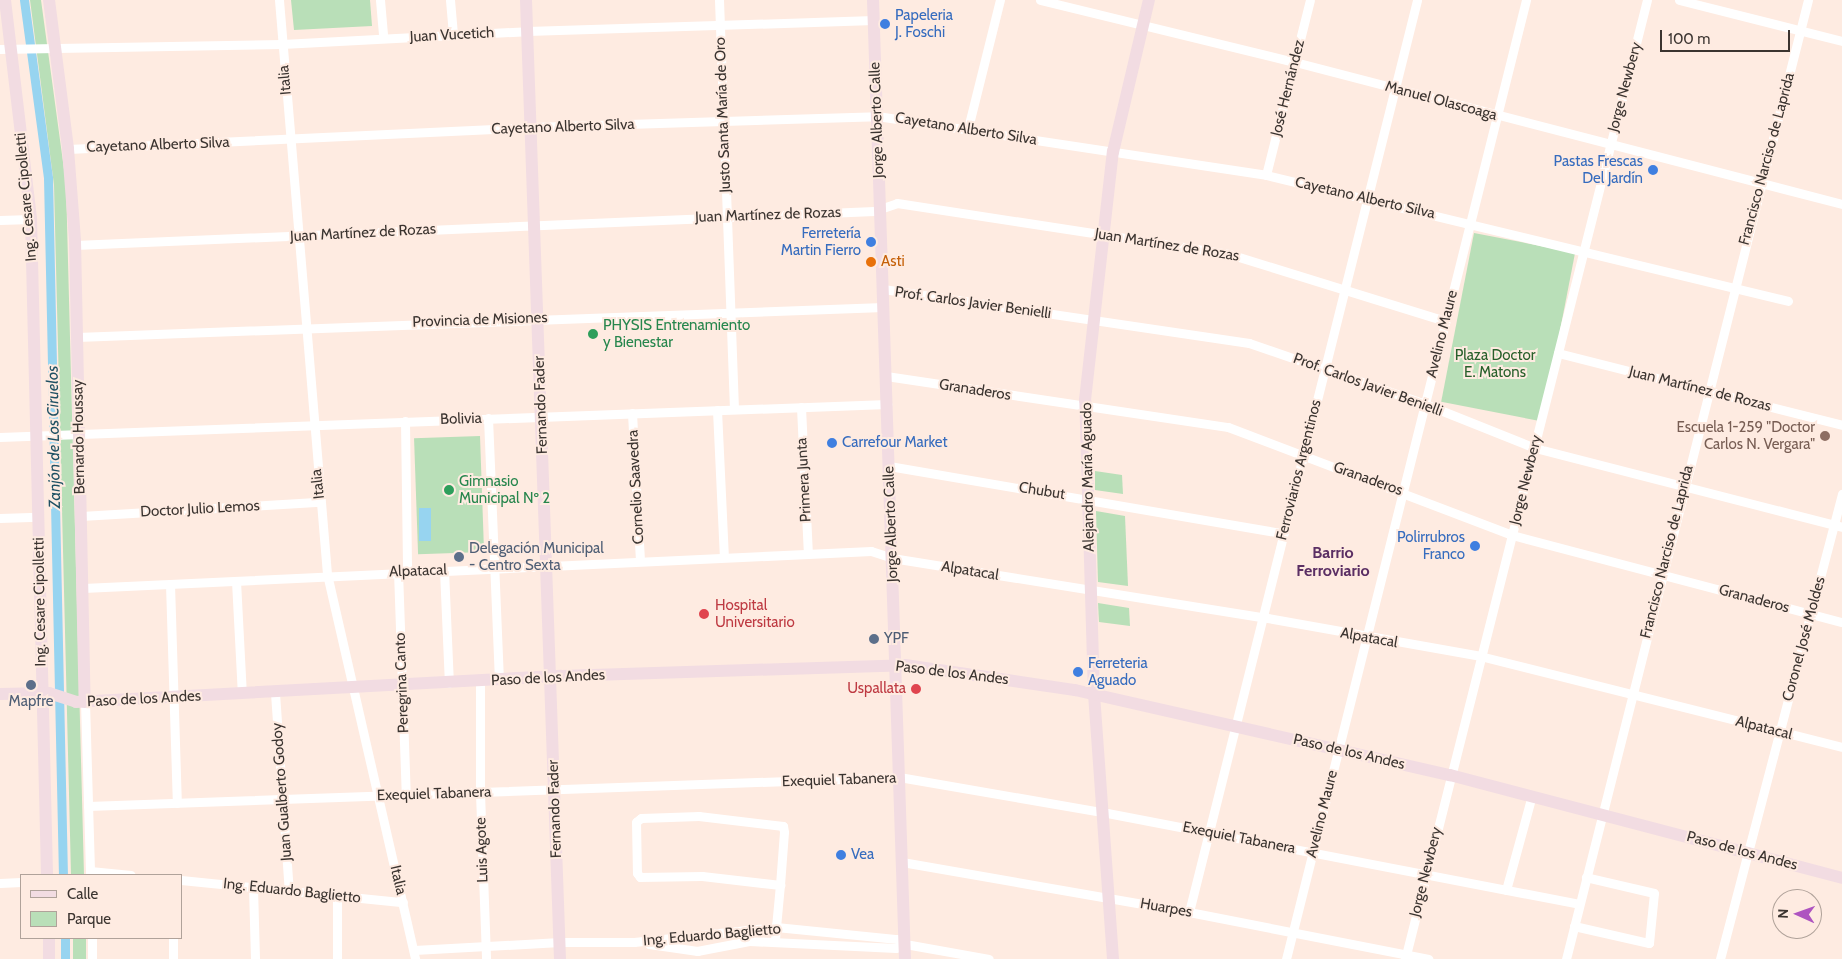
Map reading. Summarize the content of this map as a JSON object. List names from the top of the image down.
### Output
{
  "streets": {
    "street": [
      "Juan Vucetich",
      "Italia",
      "Jorge Newbery",
      "José Hernández",
      "Manuel Olascoaga",
      "Justo Santa María de Oro",
      "Jorge Alberto Calle",
      "Cayetano Alberto Silva",
      "Francisco Narciso de Laprida",
      "Ing. Cesare Cipolletti",
      "Juan Martínez de Rozas",
      "Prof. Carlos Javier Benielli",
      "Provincia de Misiones",
      "Avelino Maure",
      "Granaderos",
      "Fernando Fader",
      "Bolivia",
      "Bernardo Houssay",
      "Ferroviarios Argentinos",
      "Alejandro María Aguado",
      "Primera Junta",
      "Cornelio Saavedra",
      "Chubut",
      "Doctor Julio Lemos",
      "Alpatacal",
      "Coronel José Moldes",
      "Paso de los Andes",
      "Peregrina Canto",
      "Exequiel Tabanera",
      "Juan Gualberto Godoy",
      "Luis Agote",
      "Ing. Eduardo Baglietto",
      "Huarpes"
    ]
  },
  "crossings": [
    ["Juan Vucetich", "Italia"],
    ["Juan Vucetich", "Justo Santa María de Oro"],
    ["Juan Vucetich", "Jorge Alberto Calle"],
    ["Juan Vucetich", "Ing. Cesare Cipolletti"],
    ["Juan Vucetich", "Fernando Fader"],
    ["Juan Vucetich", "Bernardo Houssay"],
    ["Italia", "Cayetano Alberto Silva"],
    ["Italia", "Juan Martínez de Rozas"],
    ["Italia", "Provincia de Misiones"],
    ["Italia", "Bolivia"],
    ["Italia", "Doctor Julio Lemos"],
    ["Italia", "Alpatacal"],
    ["Italia", "Paso de los Andes"],
    ["Italia", "Exequiel Tabanera"],
    ["Italia", "Ing. Eduardo Baglietto"],
    ["Jorge Newbery", "Manuel Olascoaga"],
    ["Jorge Newbery", "Cayetano Alberto Silva"],
    ["Jorge Newbery", "Juan Martínez de Rozas"],
    ["Jorge Newbery", "Prof. Carlos Javier Benielli"],
    ["Jorge Newbery", "Granaderos"],
    ["Jorge Newbery", "Alpatacal"],
    ["Jorge Newbery", "Paso de los Andes"],
    ["Jorge Newbery", "Exequiel Tabanera"],
    ["Jorge Newbery", "Huarpes"],
    ["José Hernández", "Manuel Olascoaga"],
    ["José Hernández", "Cayetano Alberto Silva"],
    ["Manuel Olascoaga", "Francisco Narciso de Laprida"],
    ["Manuel Olascoaga", "Avelino Maure"],
    ["Manuel Olascoaga", "Ferroviarios Argentinos"],
    ["Manuel Olascoaga", "Alejandro María Aguado"],
    ["Justo Santa María de Oro", "Cayetano Alberto Silva"],
    ["Justo Santa María de Oro", "Juan Martínez de Rozas"],
    ["Justo Santa María de Oro", "Provincia de Misiones"],
    ["Justo Santa María de Oro", "Bolivia"],
    ["Jorge Alberto Calle", "Cayetano Alberto Silva"],
    ["Jorge Alberto Calle", "Juan Martínez de Rozas"],
    ["Jorge Alberto Calle", "Prof. Carlos Javier Benielli"],
    ["Jorge Alberto Calle", "Provincia de Misiones"],
    ["Jorge Alberto Calle", "Granaderos"],
    ["Jorge Alberto Calle", "Bolivia"],
    ["Jorge Alberto Calle", "Chubut"],
    ["Jorge Alberto Calle", "Alpatacal"],
    ["Jorge Alberto Calle", "Paso de los Andes"],
    ["Jorge Alberto Calle", "Exequiel Tabanera"],
    ["Jorge Alberto Calle", "Ing. Eduardo Baglietto"],
    ["Jorge Alberto Calle", "Huarpes"],
    ["Cayetano Alberto Silva", "Francisco Narciso de Laprida"],
    ["Cayetano Alberto Silva", "Avelino Maure"],
    ["Cayetano Alberto Silva", "Fernando Fader"],
    ["Cayetano Alberto Silva", "Bernardo Houssay"],
    ["Cayetano Alberto Silva", "Ferroviarios Argentinos"],
    ["Cayetano Alberto Silva", "Alejandro María Aguado"],
    ["Francisco Narciso de Laprida", "Juan Martínez de Rozas"],
    ["Francisco Narciso de Laprida", "Prof. Carlos Javier Benielli"],
    ["Francisco Narciso de Laprida", "Granaderos"],
    ["Francisco Narciso de Laprida", "Alpatacal"],
    ["Francisco Narciso de Laprida", "Paso de los Andes"],
    ["Francisco Narciso de Laprida", "Exequiel Tabanera"],
    ["Ing. Cesare Cipolletti", "Bolivia"],
    ["Ing. Cesare Cipolletti", "Paso de los Andes"],
    ["Juan Martínez de Rozas", "Avelino Maure"],
    ["Juan Martínez de Rozas", "Fernando Fader"],
    ["Juan Martínez de Rozas", "Bernardo Houssay"],
    ["Juan Martínez de Rozas", "Ferroviarios Argentinos"],
    ["Juan Martínez de Rozas", "Alejandro María Aguado"],
    ["Prof. Carlos Javier Benielli", "Avelino Maure"],
    ["Prof. Carlos Javier Benielli", "Ferroviarios Argentinos"],
    ["Prof. Carlos Javier Benielli", "Alejandro María Aguado"],
    ["Prof. Carlos Javier Benielli", "Coronel José Moldes"],
    ["Provincia de Misiones", "Fernando Fader"],
    ["Provincia de Misiones", "Bernardo Houssay"],
    ["Avelino Maure", "Granaderos"],
    ["Avelino Maure", "Alpatacal"],
    ["Avelino Maure", "Paso de los Andes"],
    ["Avelino Maure", "Exequiel Tabanera"],
    ["Avelino Maure", "Huarpes"],
    ["Granaderos", "Ferroviarios Argentinos"],
    ["Granaderos", "Alejandro María Aguado"],
    ["Granaderos", "Coronel José Moldes"],
    ["Fernando Fader", "Bolivia"],
    ["Fernando Fader", "Alpatacal"],
    ["Fernando Fader", "Paso de los Andes"],
    ["Fernando Fader", "Exequiel Tabanera"],
    ["Fernando Fader", "Ing. Eduardo Baglietto"],
    ["Bolivia", "Bernardo Houssay"],
    ["Bolivia", "Primera Junta"],
    ["Bolivia", "Cornelio Saavedra"],
    ["Bolivia", "Peregrina Canto"],
    ["Bernardo Houssay", "Doctor Julio Lemos"],
    ["Bernardo Houssay", "Alpatacal"],
    ["Bernardo Houssay", "Paso de los Andes"],
    ["Bernardo Houssay", "Exequiel Tabanera"],
    ["Ferroviarios Argentinos", "Chubut"],
    ["Ferroviarios Argentinos", "Alpatacal"],
    ["Ferroviarios Argentinos", "Paso de los Andes"],
    ["Ferroviarios Argentinos", "Exequiel Tabanera"],
    ["Ferroviarios Argentinos", "Huarpes"],
    ["Alejandro María Aguado", "Chubut"],
    ["Alejandro María Aguado", "Alpatacal"],
    ["Alejandro María Aguado", "Paso de los Andes"],
    ["Alejandro María Aguado", "Exequiel Tabanera"],
    ["Alejandro María Aguado", "Huarpes"],
    ["Primera Junta", "Alpatacal"],
    ["Cornelio Saavedra", "Alpatacal"],
    ["Alpatacal", "Coronel José Moldes"],
    ["Alpatacal", "Peregrina Canto"],
    ["Coronel José Moldes", "Paso de los Andes"],
    ["Paso de los Andes", "Peregrina Canto"],
    ["Paso de los Andes", "Juan Gualberto Godoy"],
    ["Paso de los Andes", "Luis Agote"],
    ["Peregrina Canto", "Exequiel Tabanera"],
    ["Exequiel Tabanera", "Juan Gualberto Godoy"],
    ["Exequiel Tabanera", "Luis Agote"],
    ["Juan Gualberto Godoy", "Ing. Eduardo Baglietto"],
    ["Luis Agote", "Ing. Eduardo Baglietto"]
  ],
  "districts": ["Barrio Ferroviario"],
  "water": ["Zanjón de Los Ciruelos"],
  "parks": ["Plaza Doctor E. Matons"],
  "places": [
    "Papeleria J. Foschi",
    "Pastas Frescas Del Jardín",
    "Ferretería Martin Fierro",
    "Asti",
    "PHYSIS Entrenamiento y Bienestar",
    "Escuela 1-259 \"Doctor Carlos N. Vergara\"",
    "Carrefour Market",
    "Gimnasio Municipal Nº 2",
    "Polirrubros Franco",
    "Delegación Municipal - Centro Sexta",
    "Hospital Universitario",
    "YPF",
    "Ferreteria Aguado",
    "Mapfre",
    "Uspallata",
    "Vea"
  ],
  "legend": ["Calle", "Parque"],
  "scale_bar": "100 m",
  "north": "left"
}
